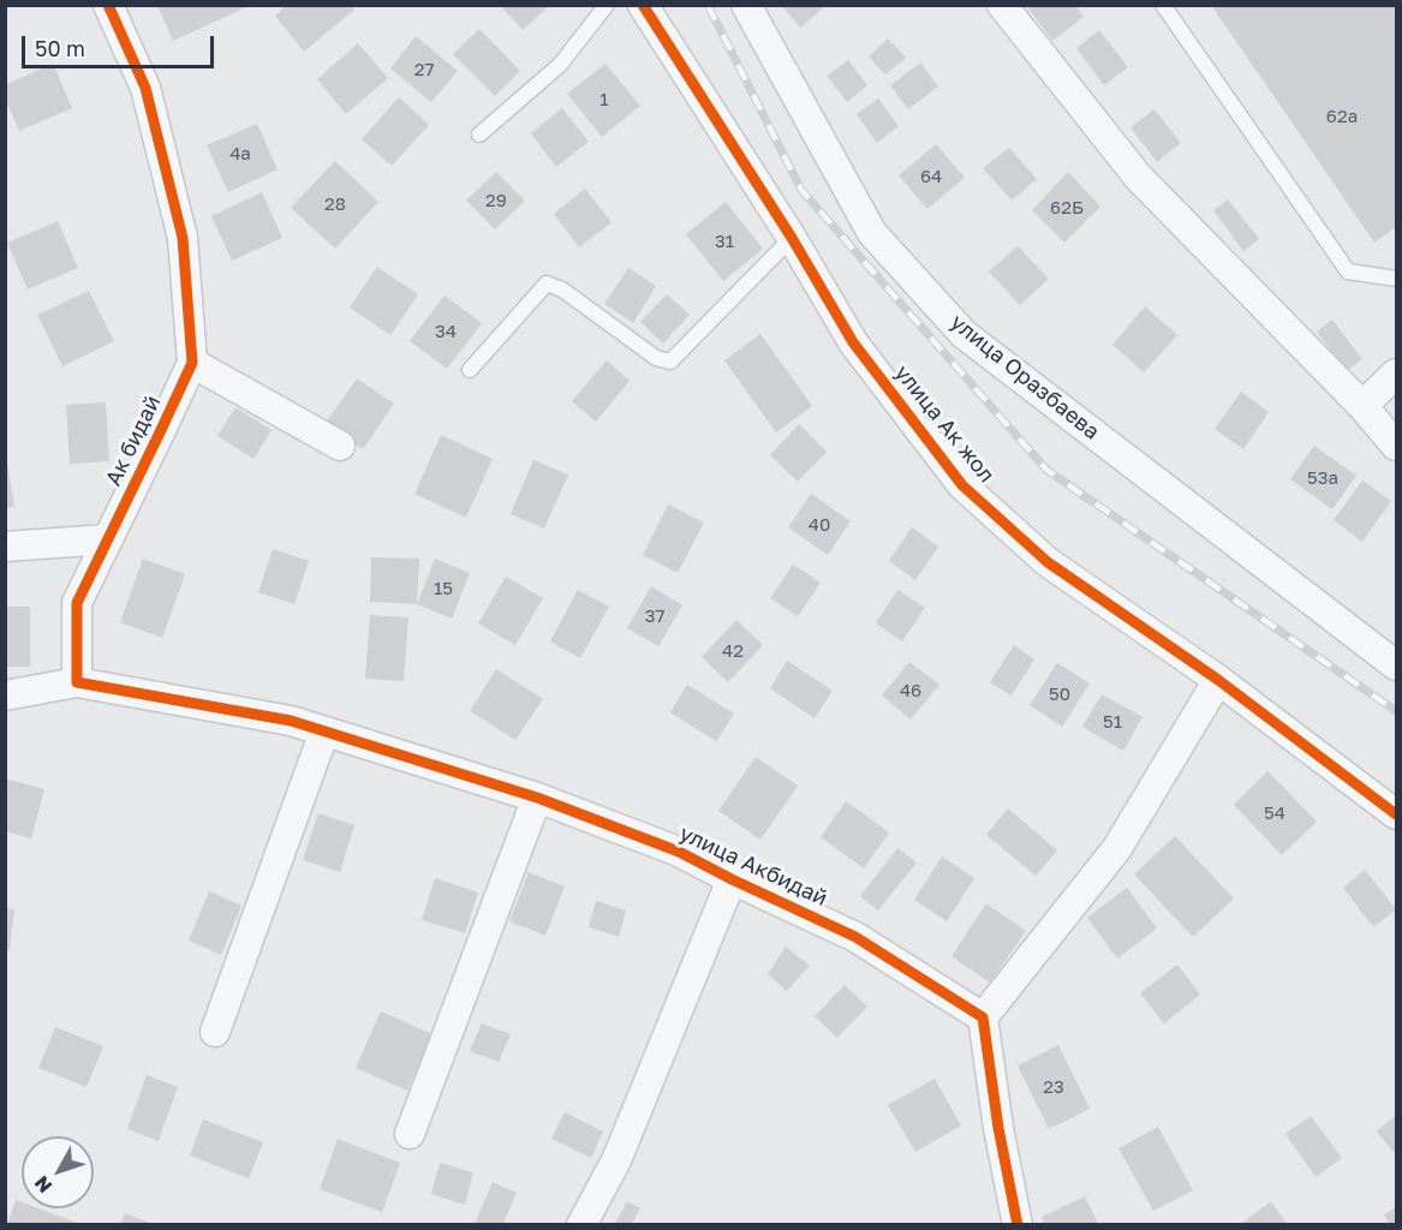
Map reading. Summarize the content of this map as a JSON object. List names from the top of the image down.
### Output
{
  "streets": {
    "street": [
      "улица Оразбаева",
      "улица Ак жол",
      "Ак бидай",
      "улица Акбидай"
    ]
  },
  "crossings": [
    ["Ак бидай", "улица Акбидай"]
  ],
  "house_numbers": [
    "27",
    "1",
    "62а",
    "4а",
    "64",
    "29",
    "28",
    "62Б",
    "31",
    "34",
    "53а",
    "40",
    "15",
    "37",
    "42",
    "46",
    "50",
    "51",
    "54",
    "23"
  ],
  "scale_bar": "50 m",
  "north": "bottom left"
}
